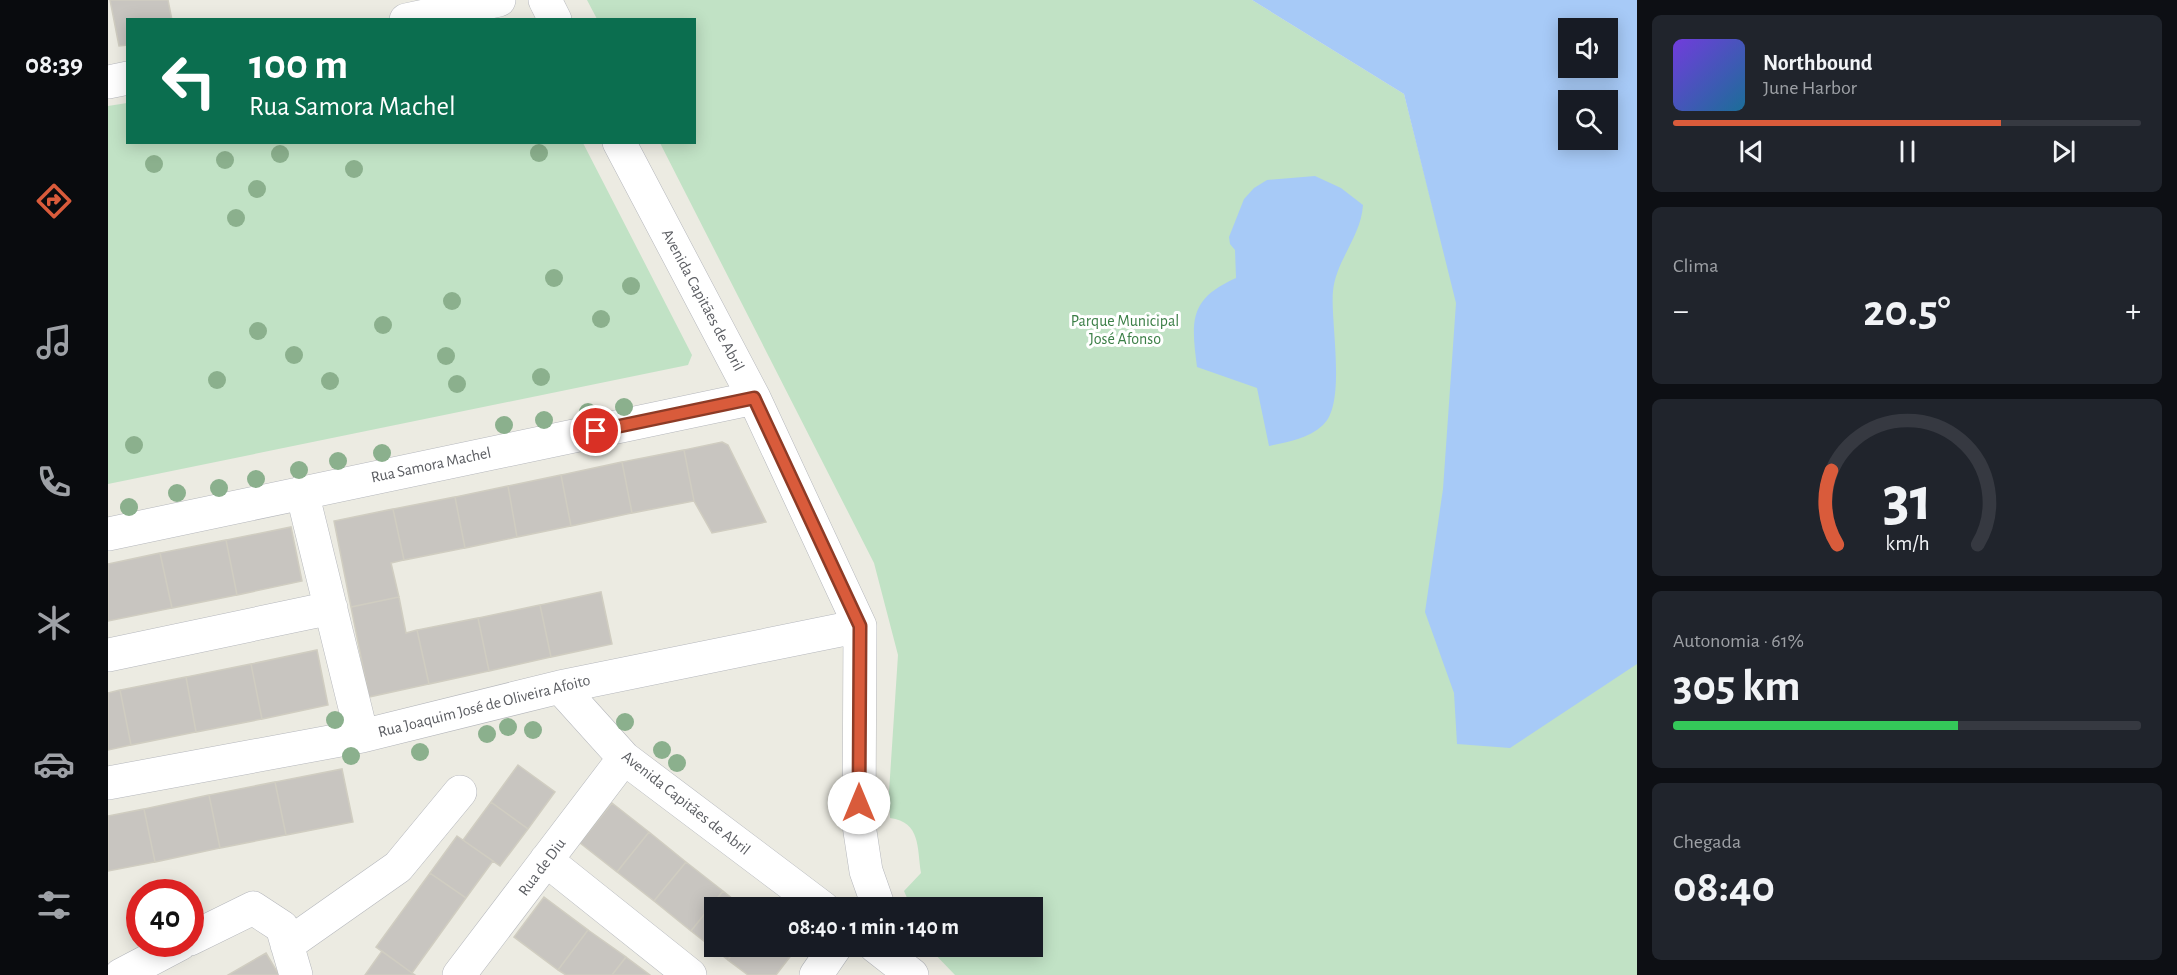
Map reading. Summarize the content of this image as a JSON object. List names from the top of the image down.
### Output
{
  "streets": {
    "street": [
      "Avenida Capitães de Abril",
      "Rua Samora Machel",
      "Rua Joaquim José de Oliveira Afoito",
      "Rua de Diu"
    ]
  },
  "crossings": [
    ["Avenida Capitães de Abril", "Rua Samora Machel"],
    ["Avenida Capitães de Abril", "Rua Joaquim José de Oliveira Afoito"],
    ["Avenida Capitães de Abril", "Rua de Diu"]
  ],
  "parks": ["Parque Municipal José Afonso"],
  "page": {
    "tabs": "08:39",
    "turn": ["100 m", "Rua Samora Machel"],
    "song": ["Northbound", "June Harbor"],
    "tile": [
      "Clima",
      ["Autonomia · 61%", "305 km"],
      ["Chegada", "08:40"]
    ],
    "heat": ["−", "20.5°", "+"],
    "limit": "40",
    "trip": "08:40 · 1 min · 140 m",
    "gauge": ["31", "km/h"]
  }
}
